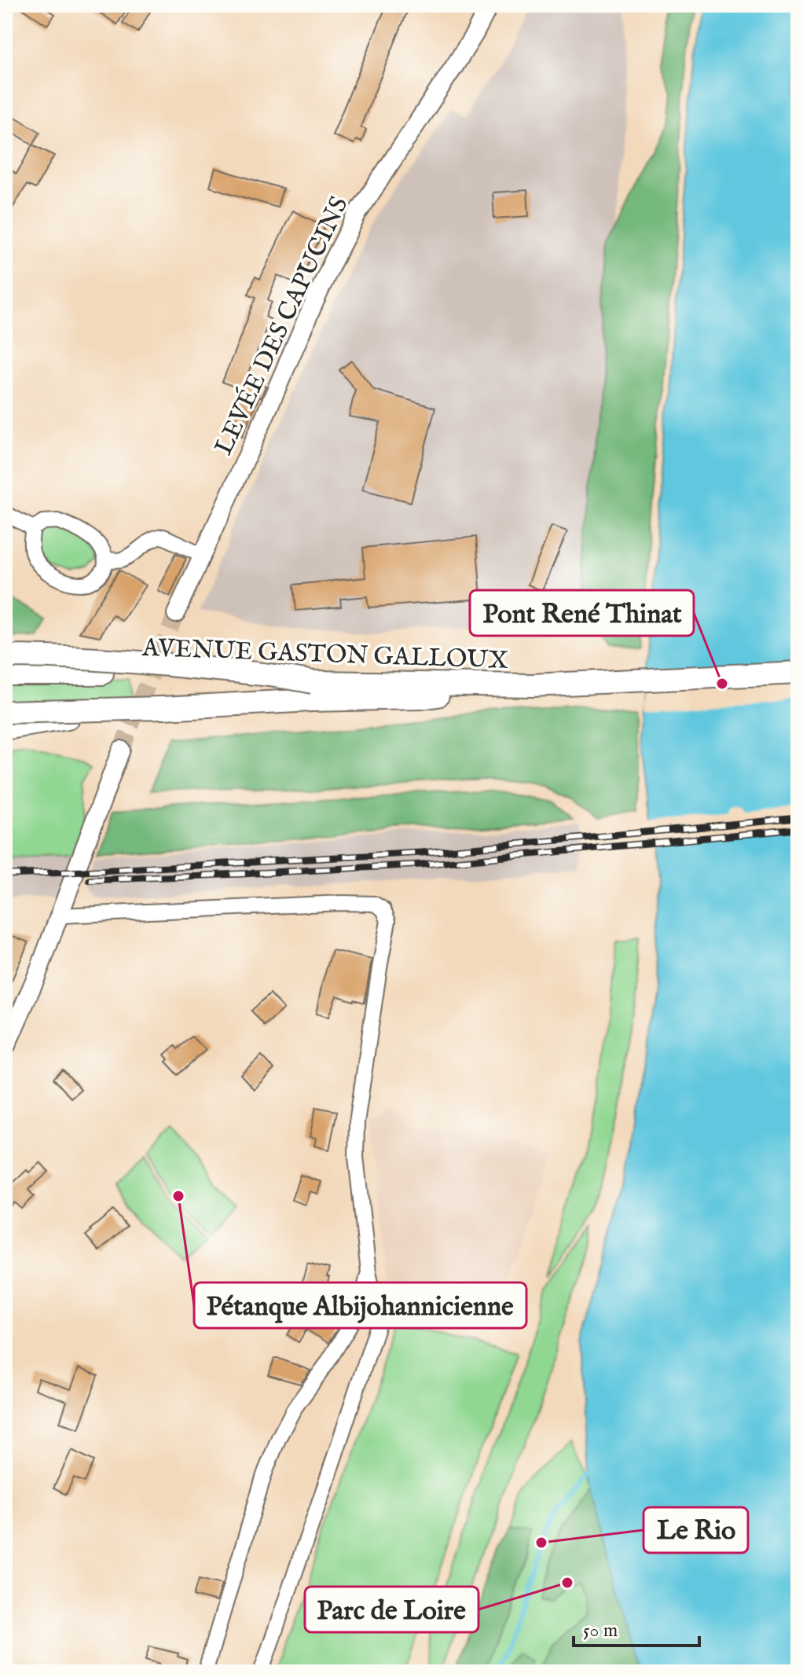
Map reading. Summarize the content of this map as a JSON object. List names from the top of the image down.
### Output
{
  "streets": {
    "main road": ["AVENUE GASTON GALLOUX"],
    "street": ["LEVÉE DES CAPUCINS"]
  },
  "places": [
    "Pont René Thinat",
    "Pétanque Albijohannicienne",
    "Le Rio",
    "Parc de Loire"
  ],
  "scale_bar": "50 m"
}
